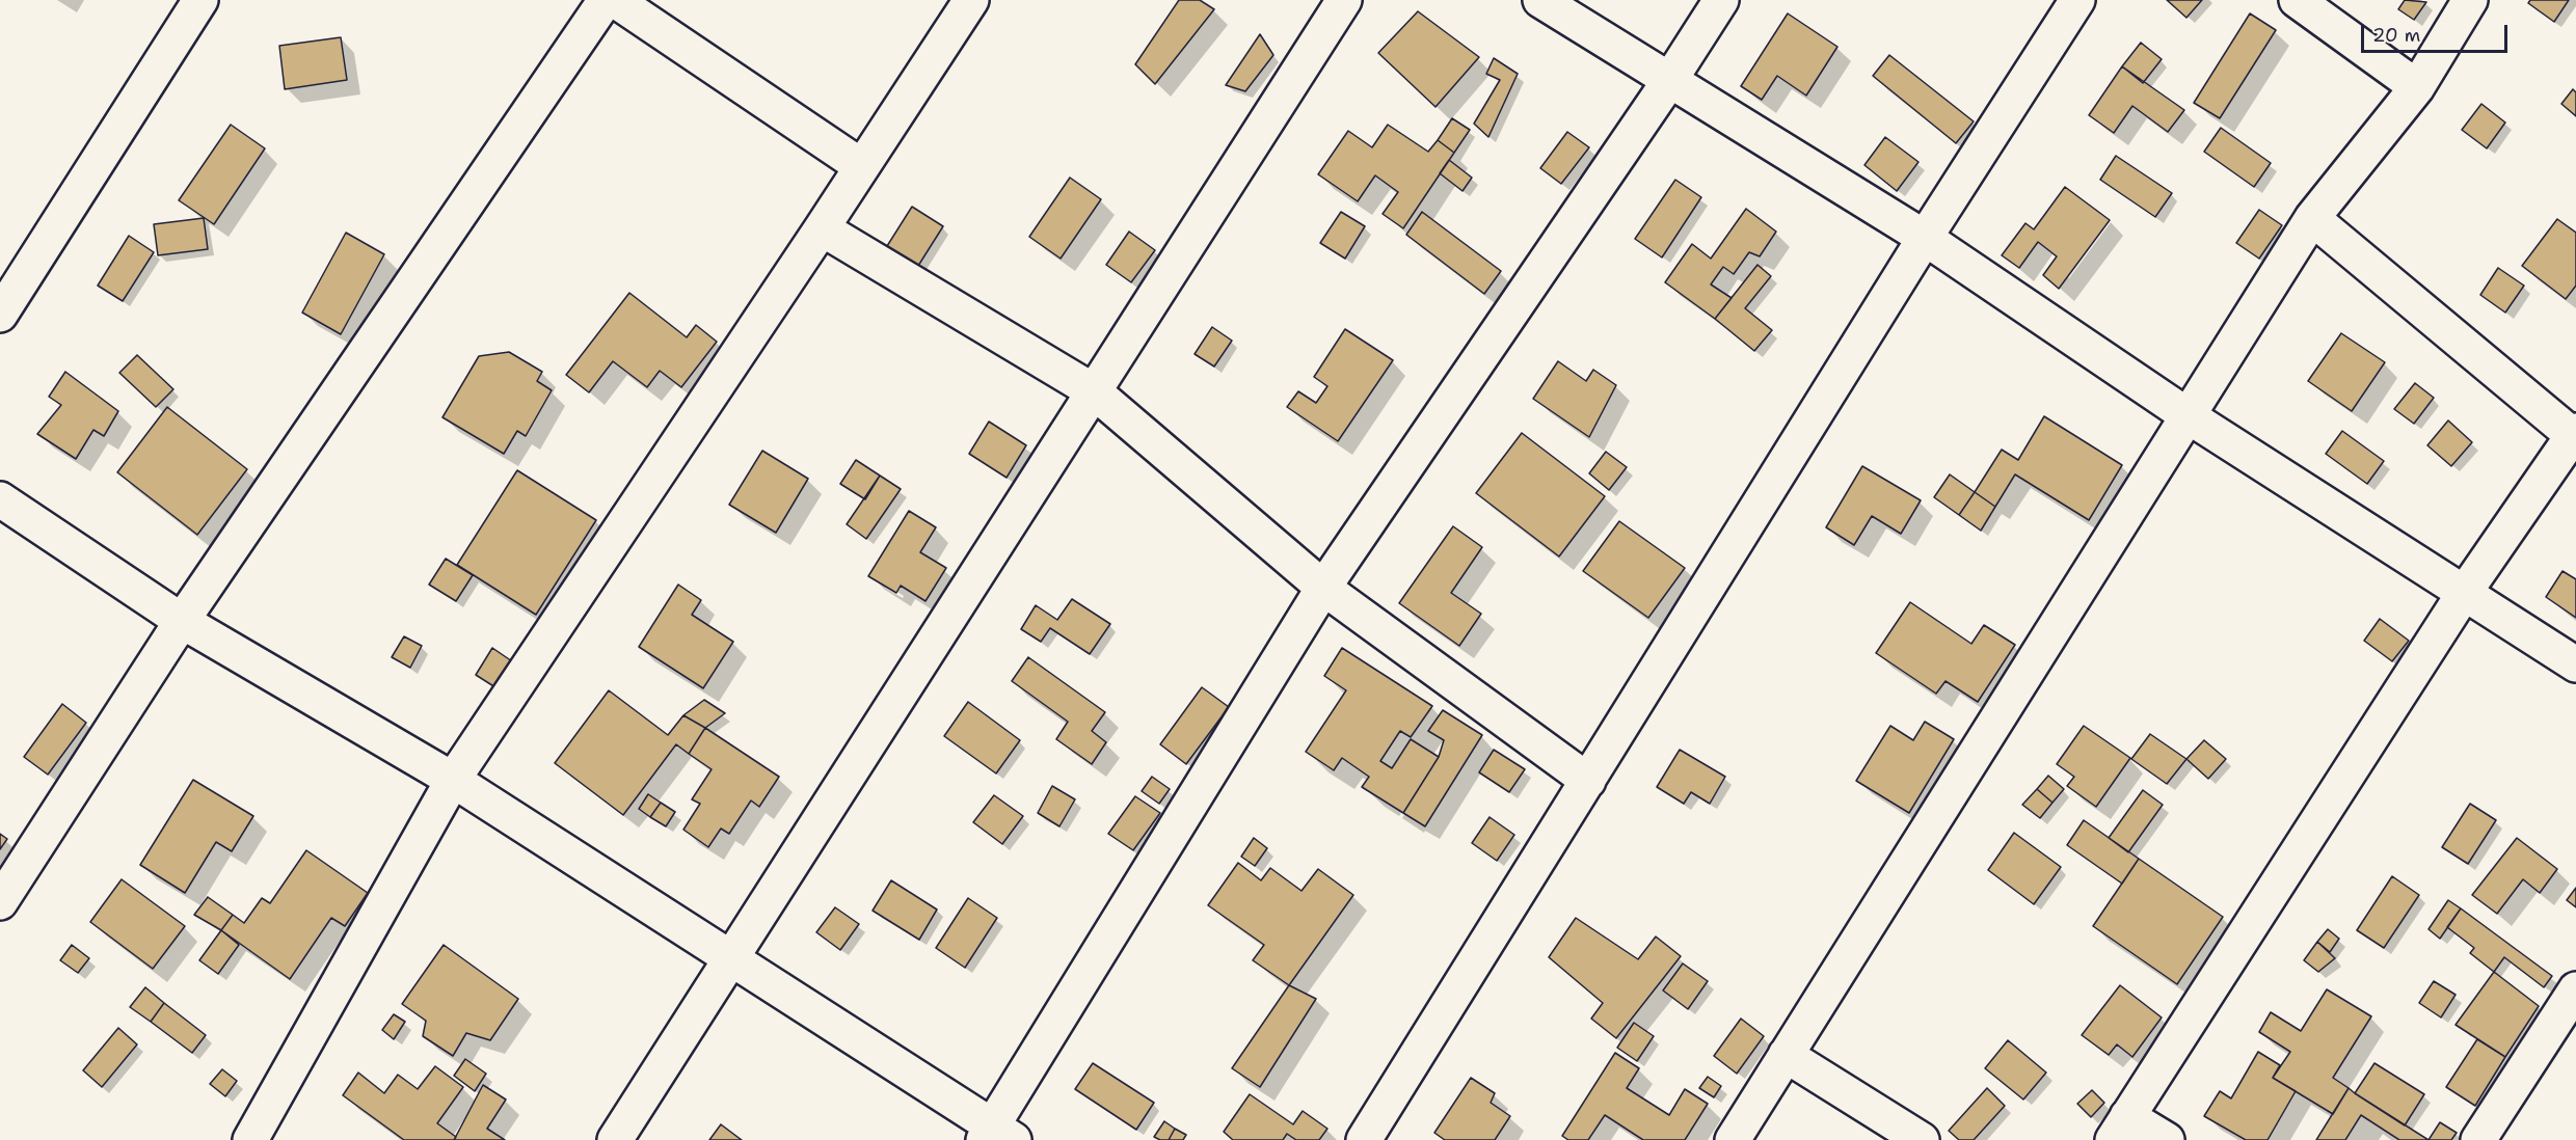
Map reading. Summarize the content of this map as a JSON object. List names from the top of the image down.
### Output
{
  "scale_bar": "20 m"
}
